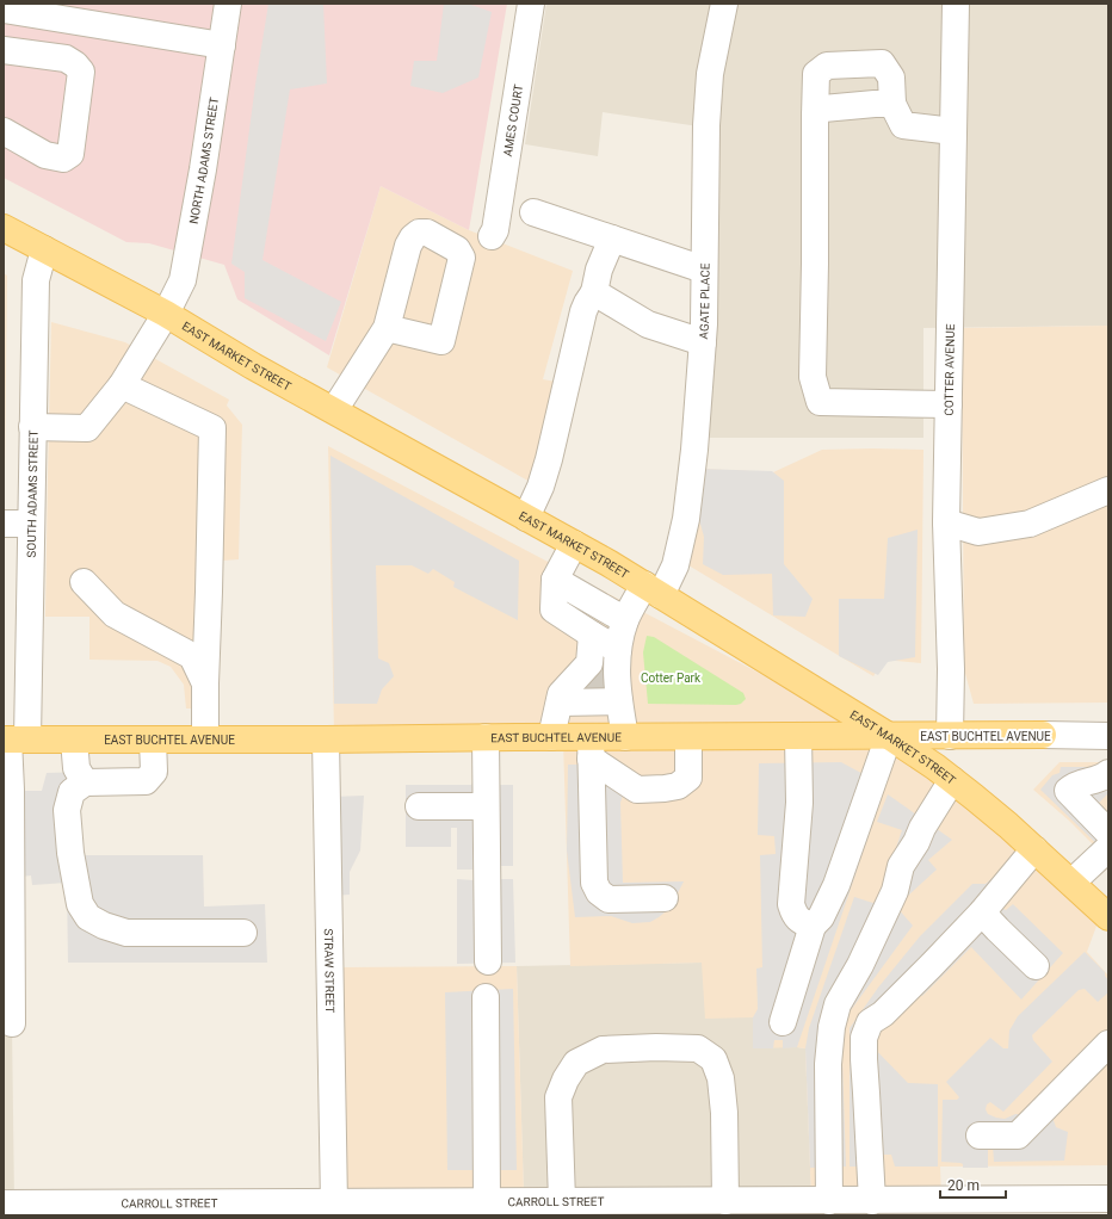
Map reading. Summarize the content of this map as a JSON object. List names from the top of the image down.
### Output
{
  "streets": {
    "main road": ["EAST MARKET STREET", "EAST BUCHTEL AVENUE"],
    "street": [
      "AMES COURT",
      "NORTH ADAMS STREET",
      "AGATE PLACE",
      "COTTER AVENUE",
      "SOUTH ADAMS STREET",
      "STRAW STREET",
      "CARROLL STREET"
    ]
  },
  "crossings": [
    ["NORTH ADAMS STREET", "EAST MARKET STREET"],
    ["NORTH ADAMS STREET", "SOUTH ADAMS STREET"],
    ["AGATE PLACE", "EAST MARKET STREET"],
    ["AGATE PLACE", "EAST BUCHTEL AVENUE"],
    ["EAST MARKET STREET", "SOUTH ADAMS STREET"],
    ["EAST MARKET STREET", "EAST BUCHTEL AVENUE"],
    ["COTTER AVENUE", "EAST BUCHTEL AVENUE"],
    ["SOUTH ADAMS STREET", "EAST BUCHTEL AVENUE"],
    ["EAST BUCHTEL AVENUE", "STRAW STREET"],
    ["STRAW STREET", "CARROLL STREET"]
  ],
  "parks": ["Cotter Park"],
  "scale_bar": "20 m"
}
